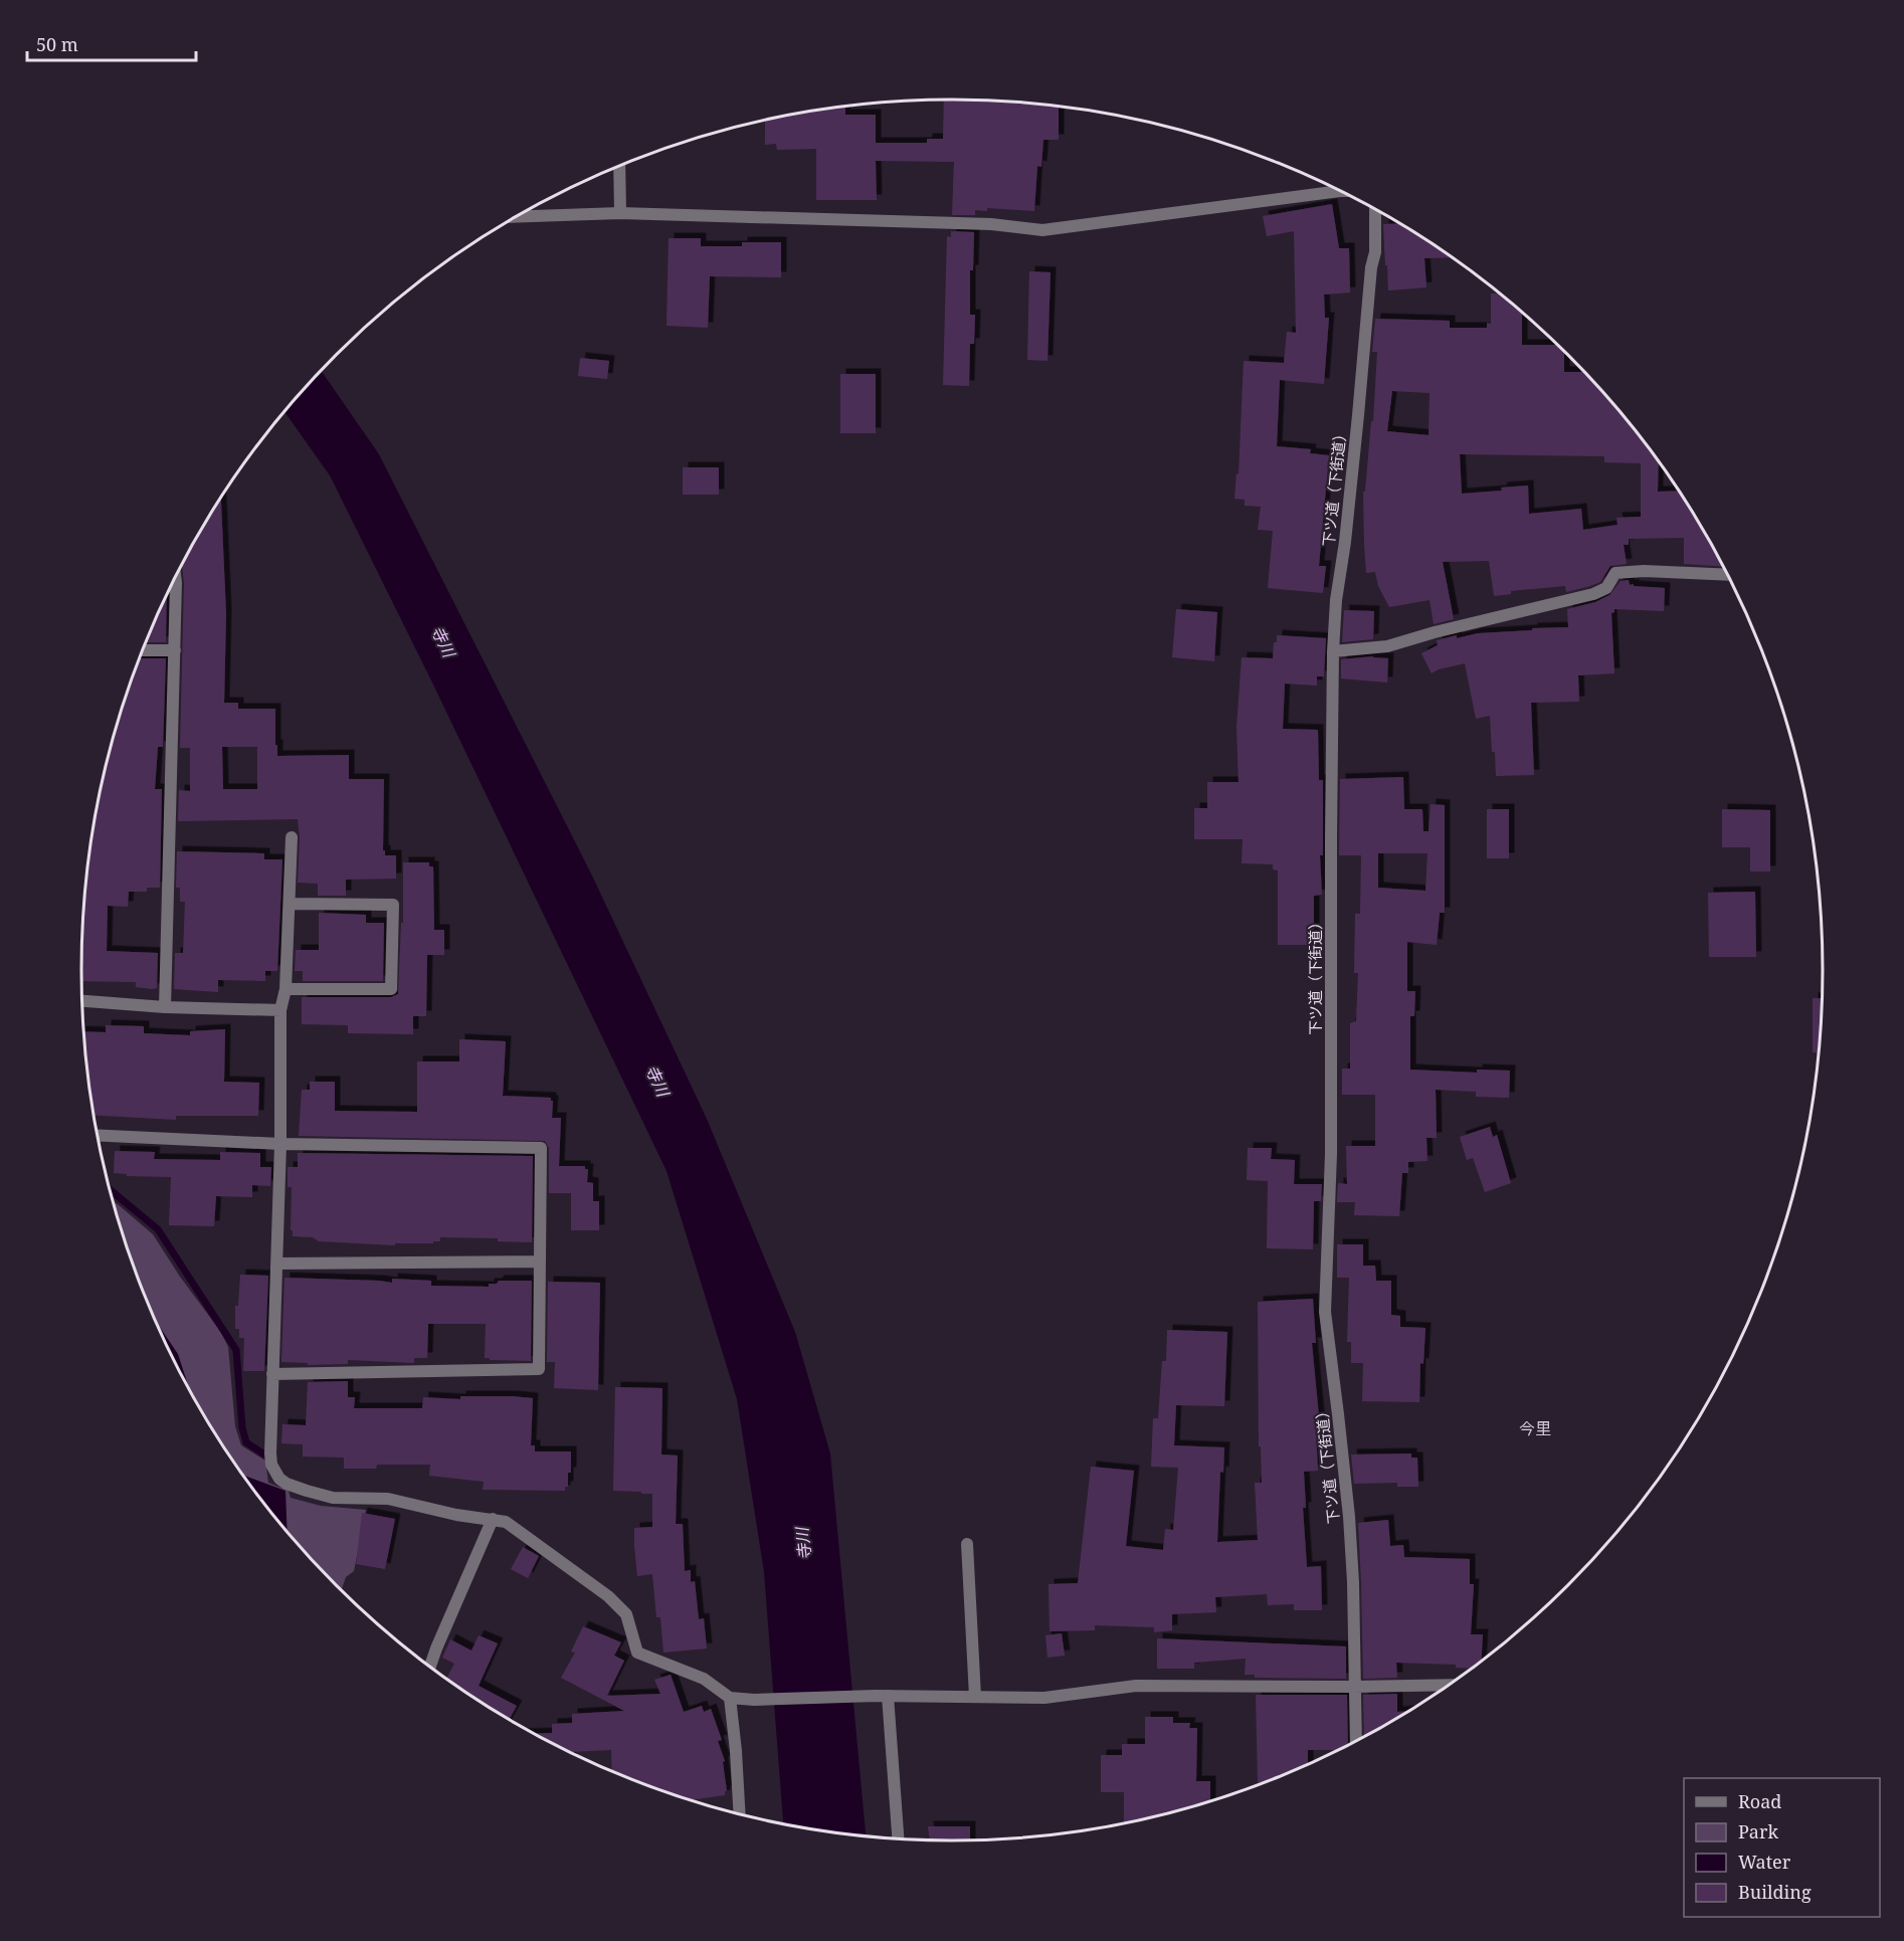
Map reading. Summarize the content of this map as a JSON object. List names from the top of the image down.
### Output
{
  "streets": {
    "street": ["下ツ道（下街道）"]
  },
  "districts": ["今里"],
  "water": ["寺川"],
  "legend": [
    "Road",
    "Park",
    "Water",
    "Building"
  ],
  "scale_bar": "50 m"
}
